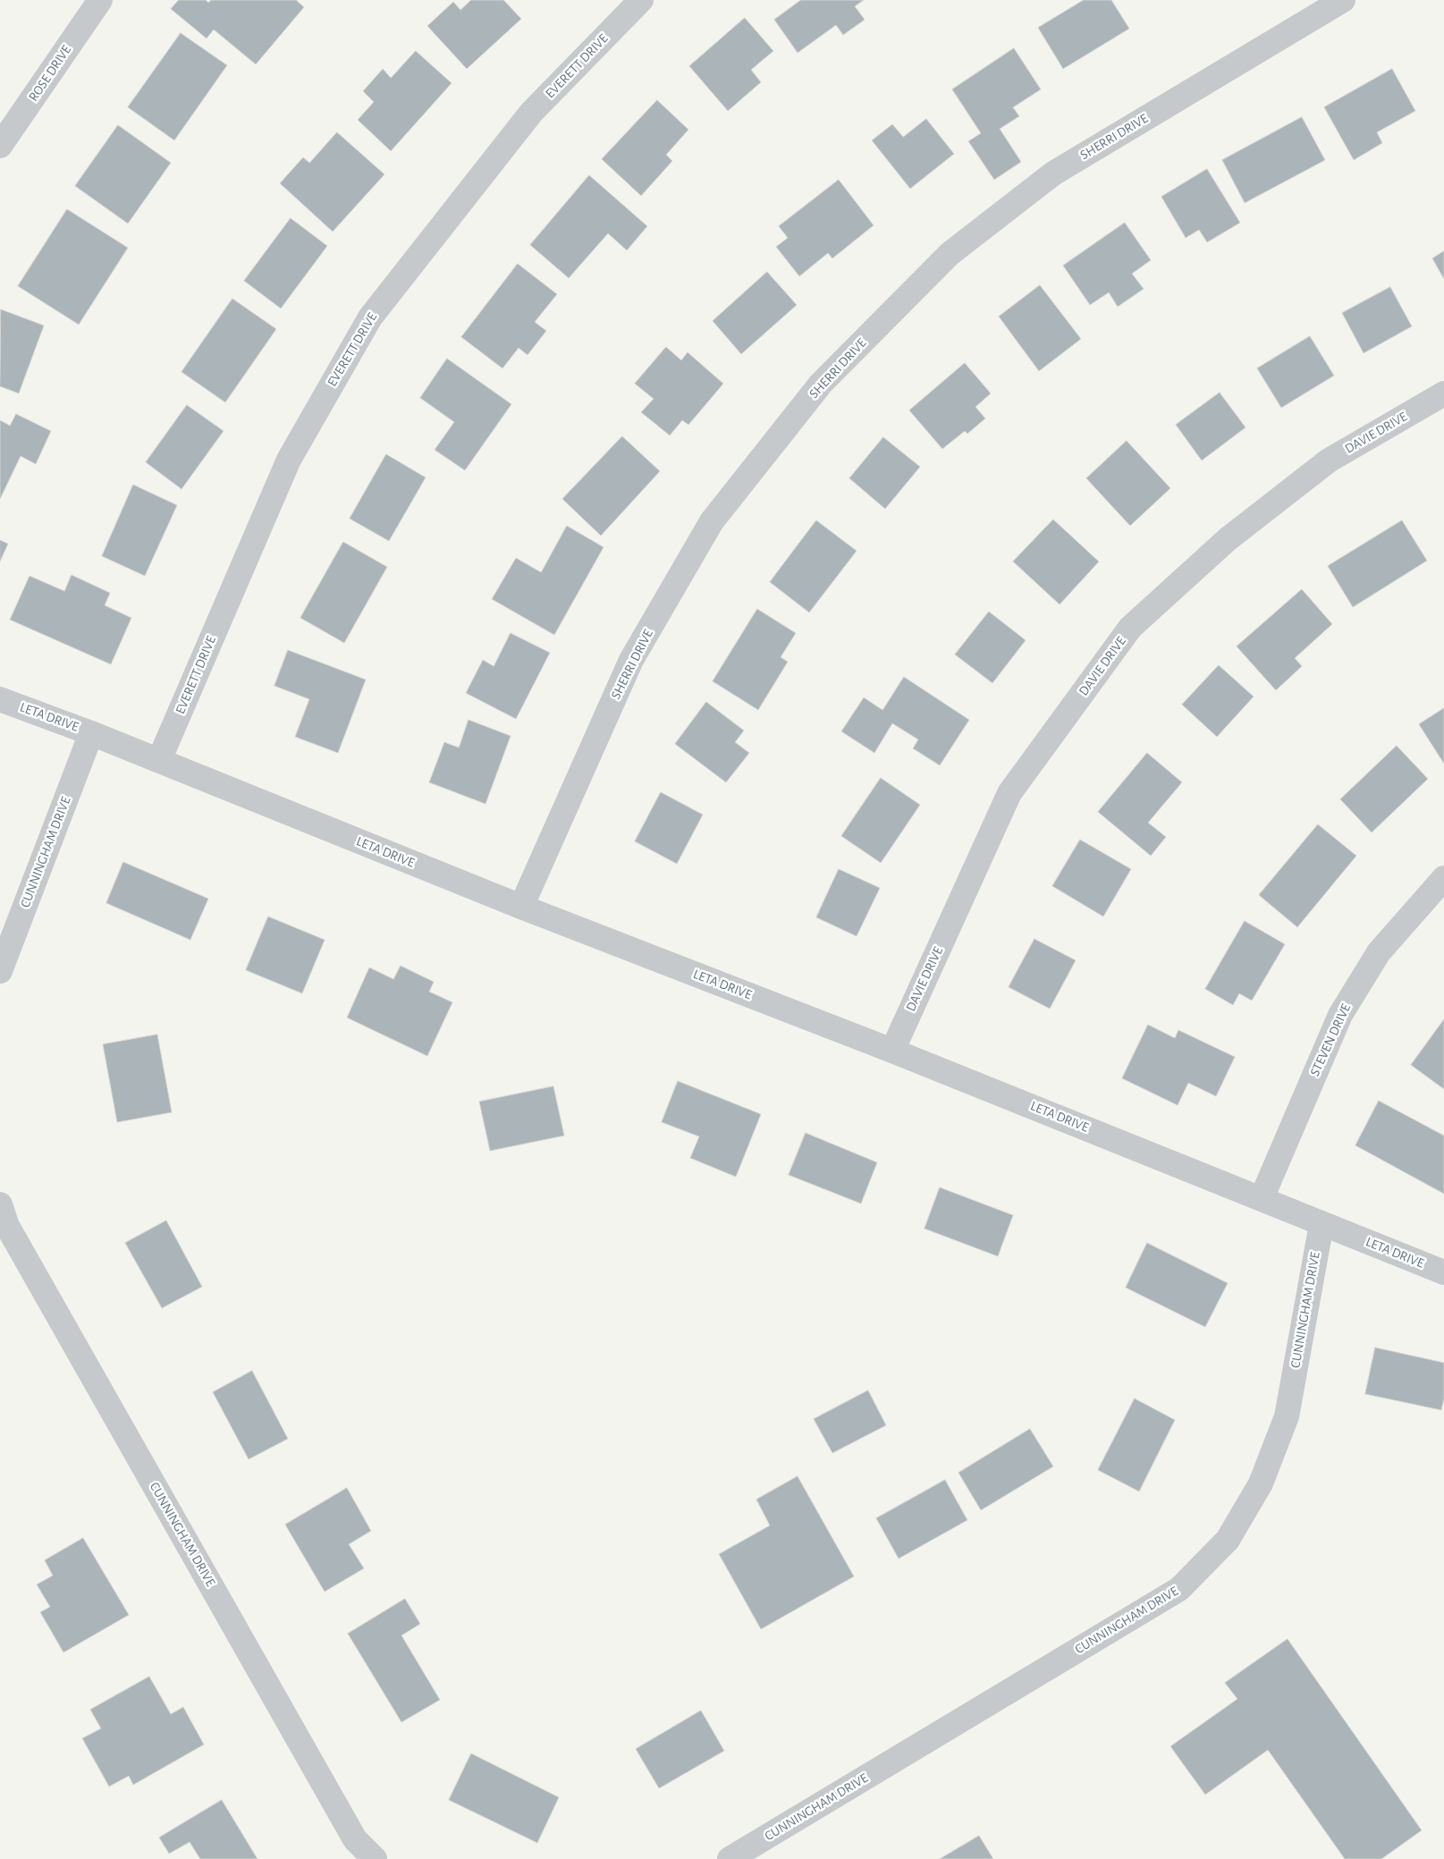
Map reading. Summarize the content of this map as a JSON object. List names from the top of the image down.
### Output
{
  "streets": {
    "street": [
      "EVERETT DRIVE",
      "ROSE DRIVE",
      "SHERRI DRIVE",
      "DAVIE DRIVE",
      "LETA DRIVE",
      "CUNNINGHAM DRIVE",
      "STEVEN DRIVE"
    ]
  },
  "crossings": [
    ["EVERETT DRIVE", "LETA DRIVE"],
    ["SHERRI DRIVE", "LETA DRIVE"],
    ["DAVIE DRIVE", "LETA DRIVE"],
    ["LETA DRIVE", "CUNNINGHAM DRIVE"],
    ["LETA DRIVE", "STEVEN DRIVE"]
  ]
}
